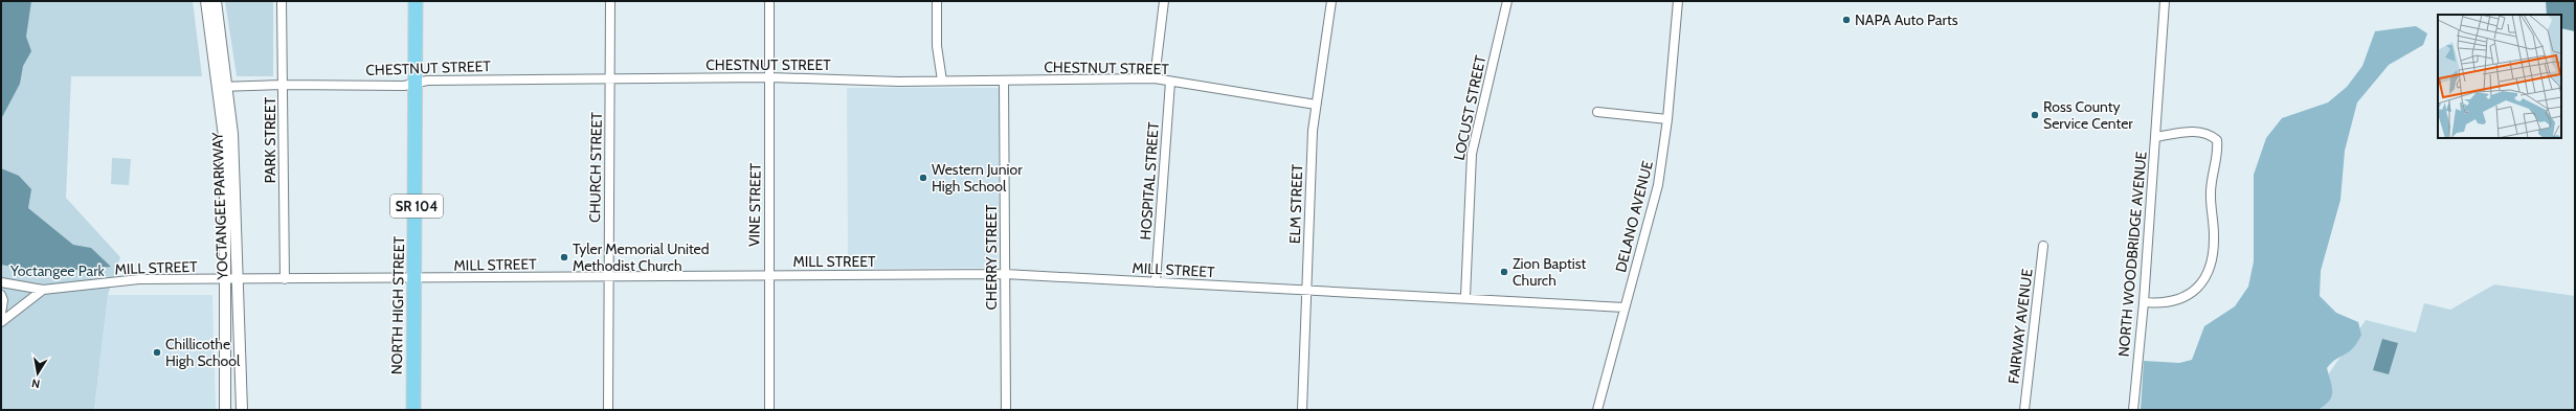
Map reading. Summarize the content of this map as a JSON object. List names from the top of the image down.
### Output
{
  "streets": {
    "main road": ["SR 104", "NORTH HIGH STREET"],
    "street": [
      "CHESTNUT STREET",
      "LOCUST STREET",
      "PARK STREET",
      "CHURCH STREET",
      "HOSPITAL STREET",
      "ELM STREET",
      "VINE STREET",
      "YOCTANGEE PARKWAY",
      "DELANO AVENUE",
      "NORTH WOODBRIDGE AVENUE",
      "CHERRY STREET",
      "MILL STREET",
      "FAIRWAY AVENUE"
    ]
  },
  "crossings": [
    ["CHESTNUT STREET", "PARK STREET"],
    ["CHESTNUT STREET", "CHURCH STREET"],
    ["CHESTNUT STREET", "HOSPITAL STREET"],
    ["CHESTNUT STREET", "ELM STREET"],
    ["CHESTNUT STREET", "VINE STREET"],
    ["CHESTNUT STREET", "YOCTANGEE PARKWAY"],
    ["CHESTNUT STREET", "CHERRY STREET"],
    ["CHESTNUT STREET", "NORTH HIGH STREET"],
    ["LOCUST STREET", "MILL STREET"],
    ["PARK STREET", "MILL STREET"],
    ["CHURCH STREET", "MILL STREET"],
    ["HOSPITAL STREET", "MILL STREET"],
    ["ELM STREET", "MILL STREET"],
    ["VINE STREET", "MILL STREET"],
    ["YOCTANGEE PARKWAY", "MILL STREET"],
    ["DELANO AVENUE", "MILL STREET"],
    ["CHERRY STREET", "MILL STREET"],
    ["MILL STREET", "NORTH HIGH STREET"]
  ],
  "parks": ["Yoctangee Park"],
  "places": [
    "NAPA Auto Parts",
    "Ross County Service Center",
    "Western Junior High School",
    "Tyler Memorial United Methodist Church",
    "Zion Baptist Church",
    "Chillicothe High School"
  ],
  "north": "bottom"
}
